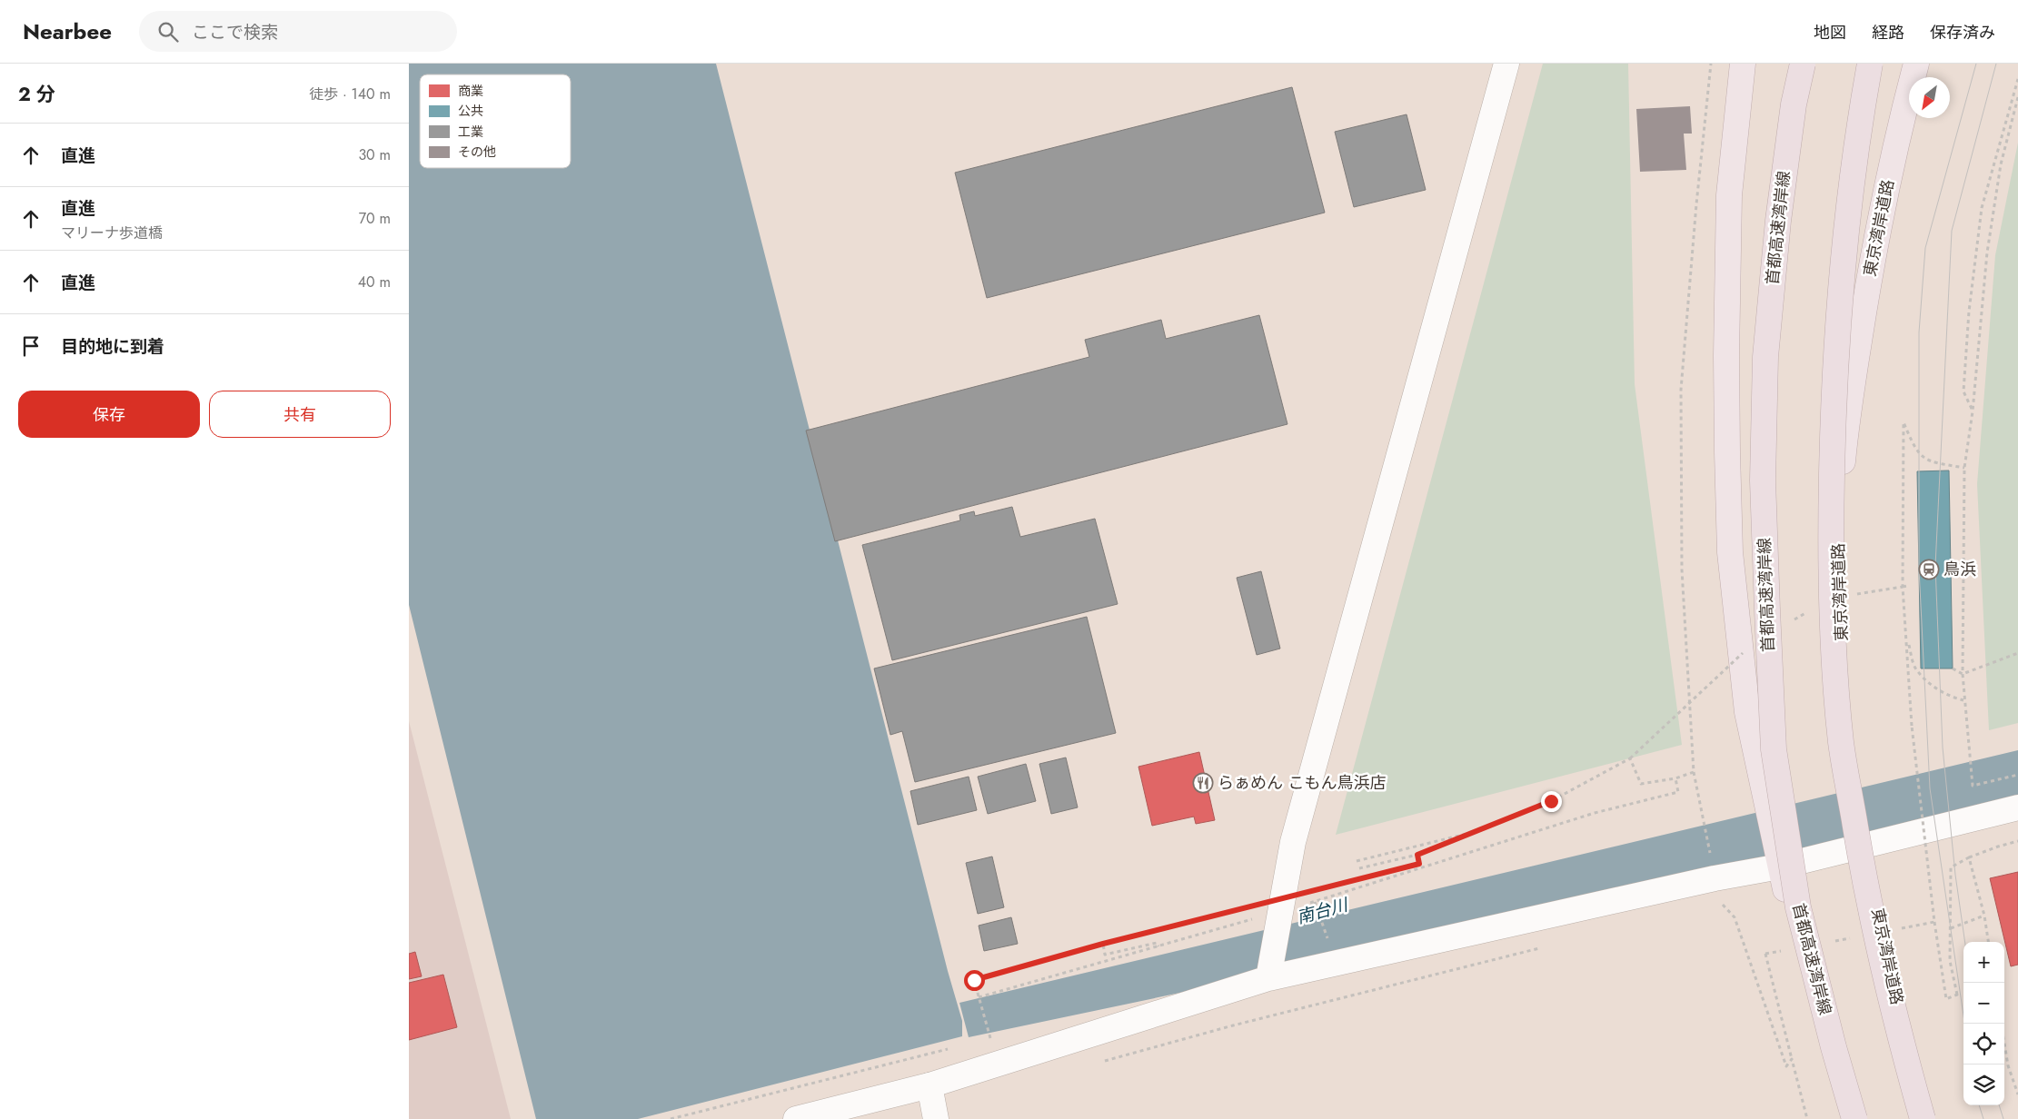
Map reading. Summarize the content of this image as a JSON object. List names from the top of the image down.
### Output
{
  "streets": {
    "highway": ["首都高速湾岸線", "東京湾岸道路"]
  },
  "water": ["南台川"],
  "places": {
    "station": ["鳥浜"],
    "restaurant": ["らぁめん こもん鳥浜店"]
  },
  "legend": [
    "商業",
    "公共",
    "工業",
    "その他"
  ],
  "north": "bottom left",
  "page": {
    "header": "Nearbee",
    "search": "ここで検索",
    "nav": ["地図", "経路", "保存済み"],
    "heading": ["2 分", "徒歩 · 140 m"],
    "list": [
      ["直進", "30 m"],
      ["直進", "マリーナ歩道橋", "70 m"],
      ["直進", "40 m"],
      "目的地に到着"
    ],
    "buttons": ["保存", "共有"],
    "map_buttons": ["+", "−"]
  }
}
